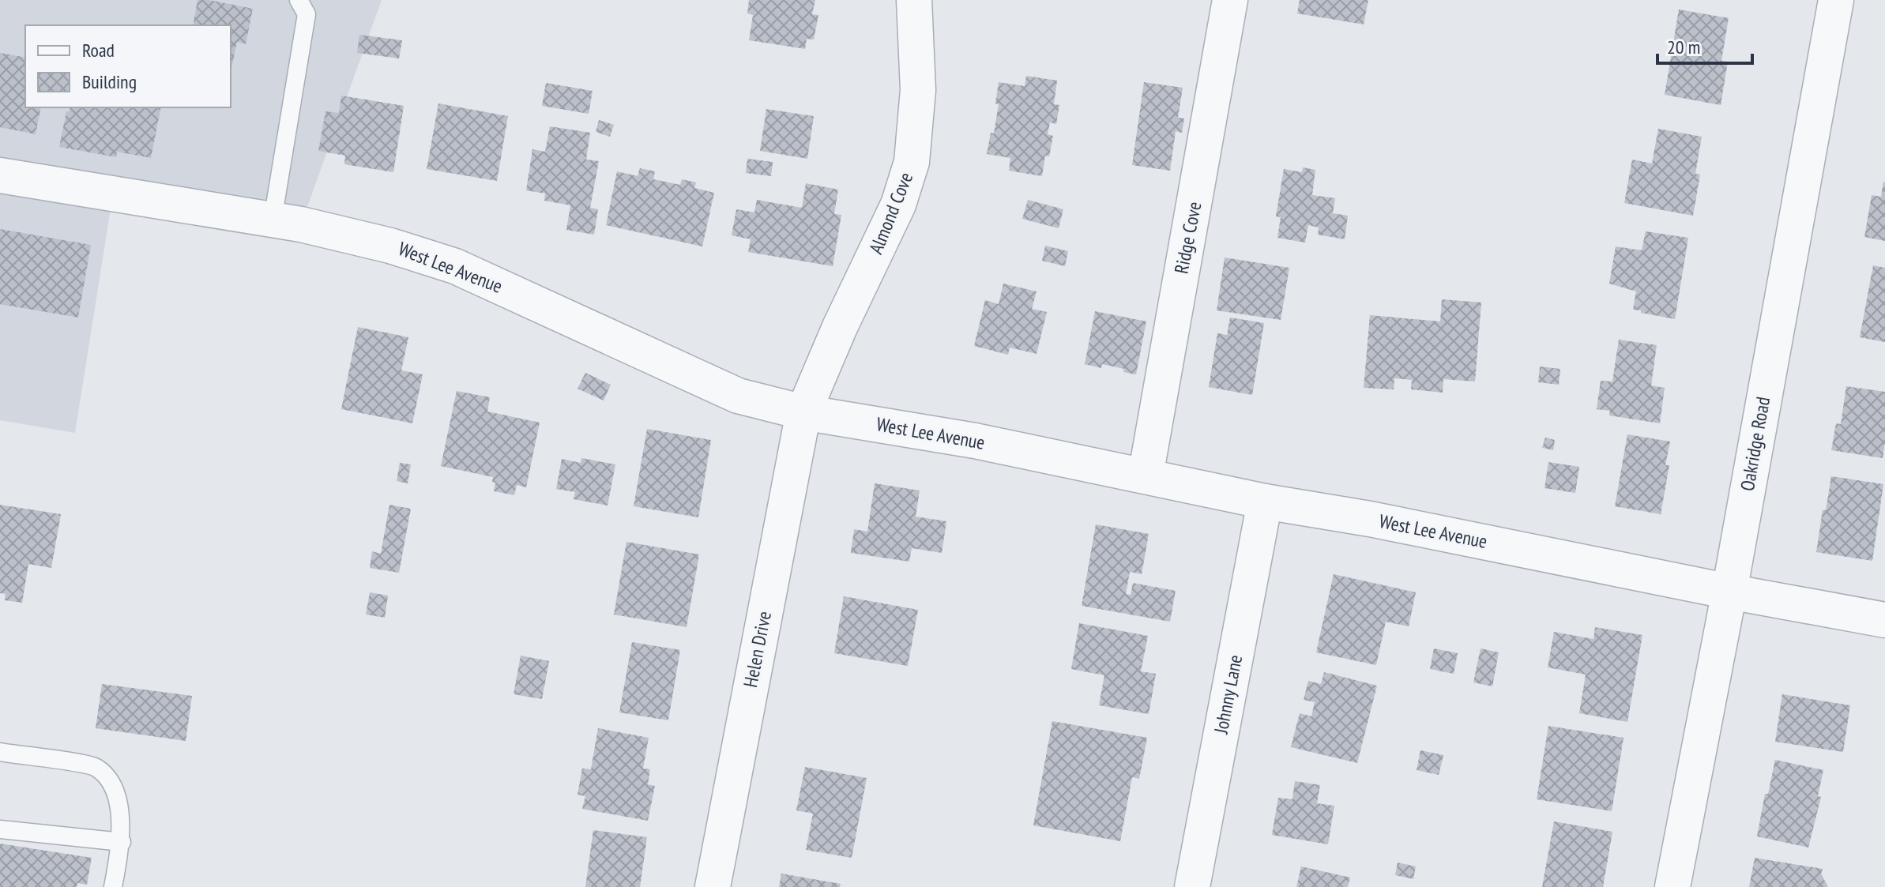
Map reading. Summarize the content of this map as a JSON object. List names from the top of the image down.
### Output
{
  "streets": {
    "street": [
      "Almond Cove",
      "Ridge Cove",
      "West Lee Avenue",
      "Oakridge Road",
      "Helen Drive",
      "Johnny Lane"
    ]
  },
  "crossings": [
    ["Almond Cove", "West Lee Avenue"],
    ["Almond Cove", "Helen Drive"],
    ["Ridge Cove", "West Lee Avenue"],
    ["West Lee Avenue", "Oakridge Road"],
    ["West Lee Avenue", "Helen Drive"],
    ["West Lee Avenue", "Johnny Lane"]
  ],
  "legend": ["Road", "Building"],
  "scale_bar": "20 m"
}
